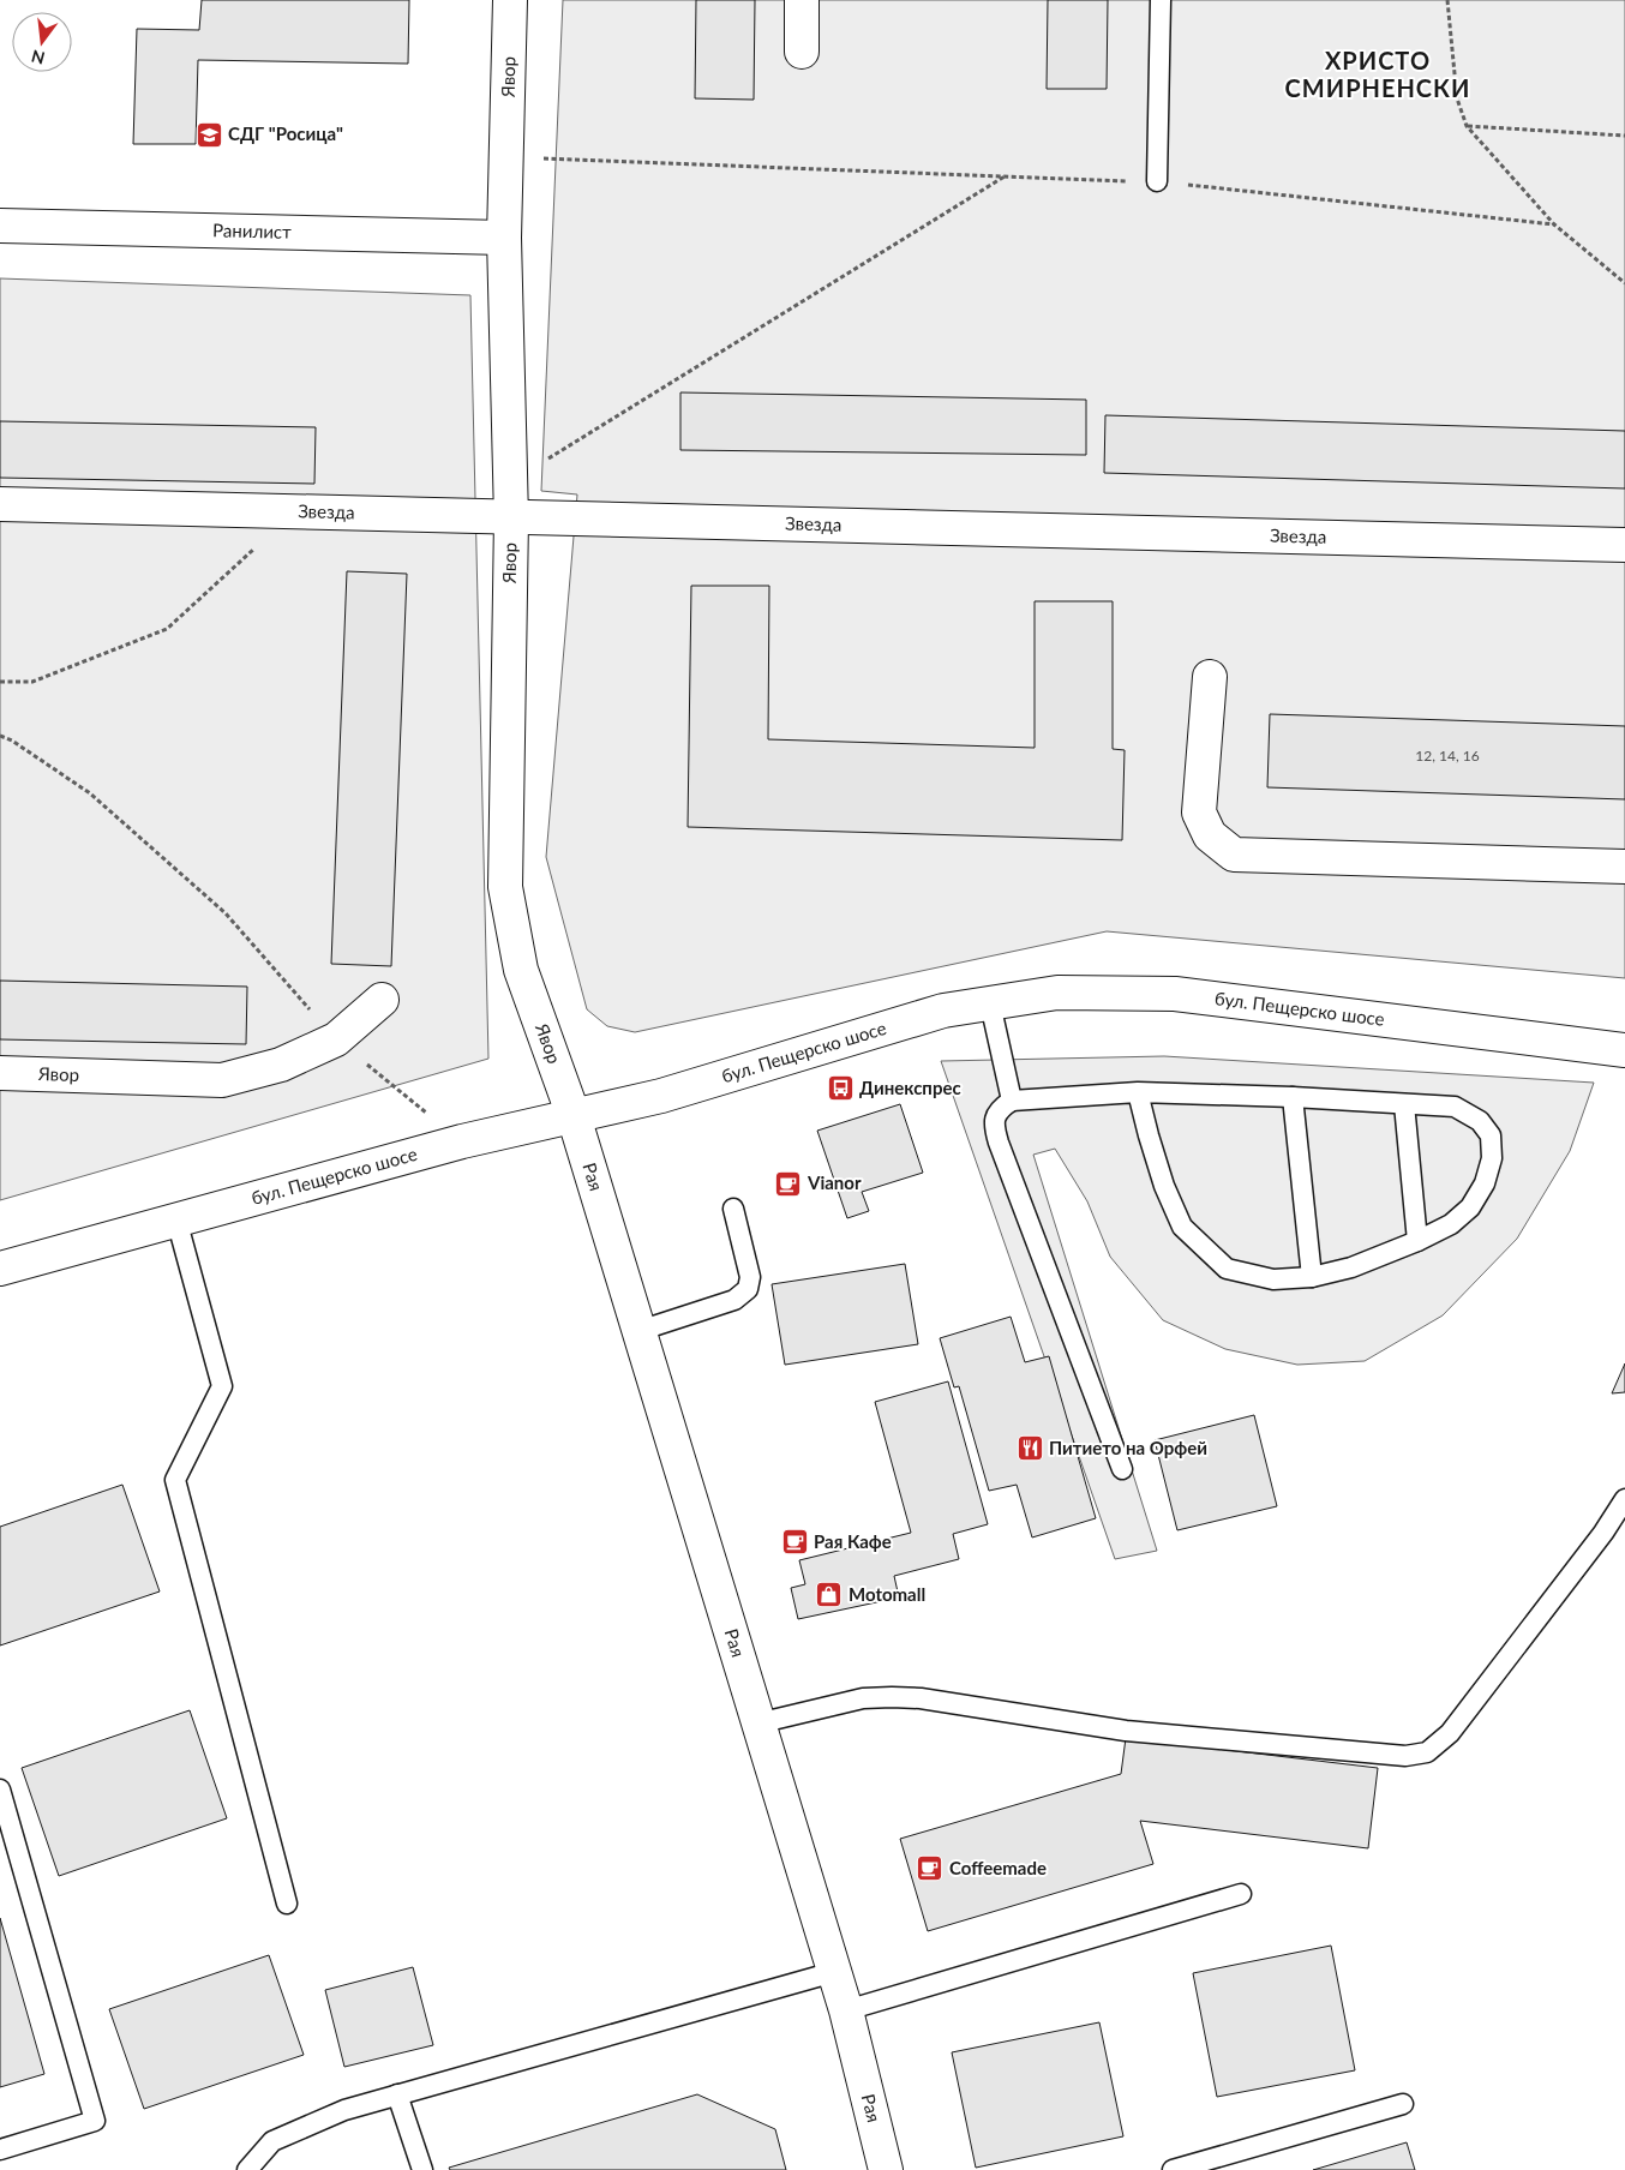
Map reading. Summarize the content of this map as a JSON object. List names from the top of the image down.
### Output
{
  "streets": {
    "street": [
      "Явор",
      "Ранилист",
      "Звезда",
      "бул. Пещерско шосе",
      "Рая"
    ]
  },
  "crossings": [
    ["Явор", "Ранилист"],
    ["Явор", "Звезда"],
    ["Явор", "бул. Пещерско шосе"],
    ["Явор", "Рая"],
    ["бул. Пещерско шосе", "Рая"]
  ],
  "districts": ["ХРИСТО СМИРНЕНСКИ"],
  "places": {
    "school or university": ["СДГ \"Росица\""],
    "bus stop": ["Динекспрес"],
    "cafe": ["Vianor", "Рая Кафе", "Coffeemade"],
    "restaurant": ["Питието на Орфей"],
    "shop": ["Motomall"]
  },
  "house_numbers": ["12, 14, 16"],
  "north": "bottom"
}
